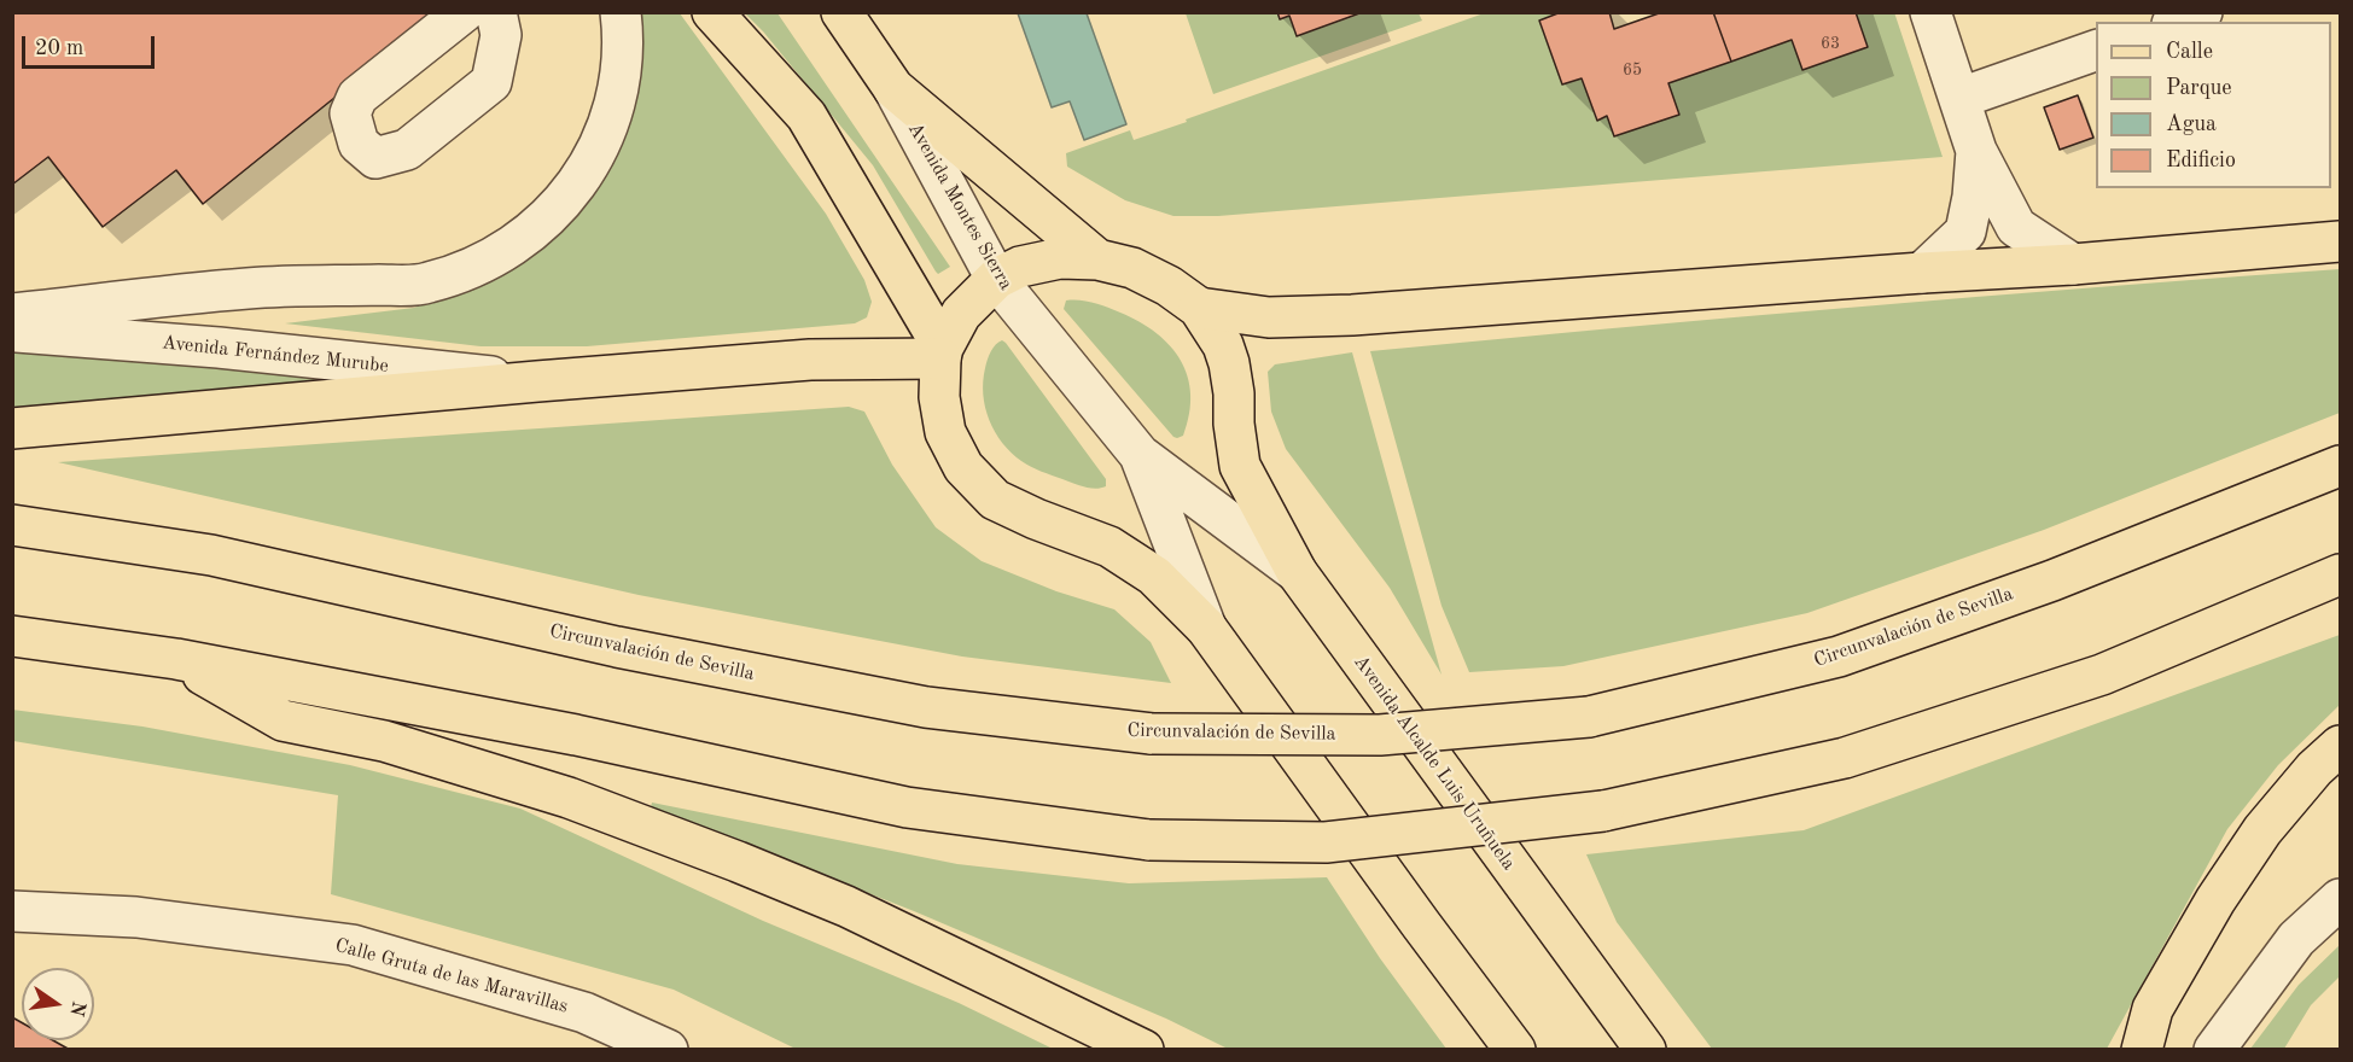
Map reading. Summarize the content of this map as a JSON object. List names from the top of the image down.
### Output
{
  "streets": {
    "main road": ["Avenida Montes Sierra", "Circunvalación de Sevilla", "Avenida Alcalde Luis Uruñuela"],
    "street": ["Avenida Fernández Murube", "Calle Gruta de las Maravillas"]
  },
  "house_numbers": ["63", "65"],
  "legend": [
    "Calle",
    "Parque",
    "Agua",
    "Edificio"
  ],
  "scale_bar": "20 m",
  "north": "right"
}
